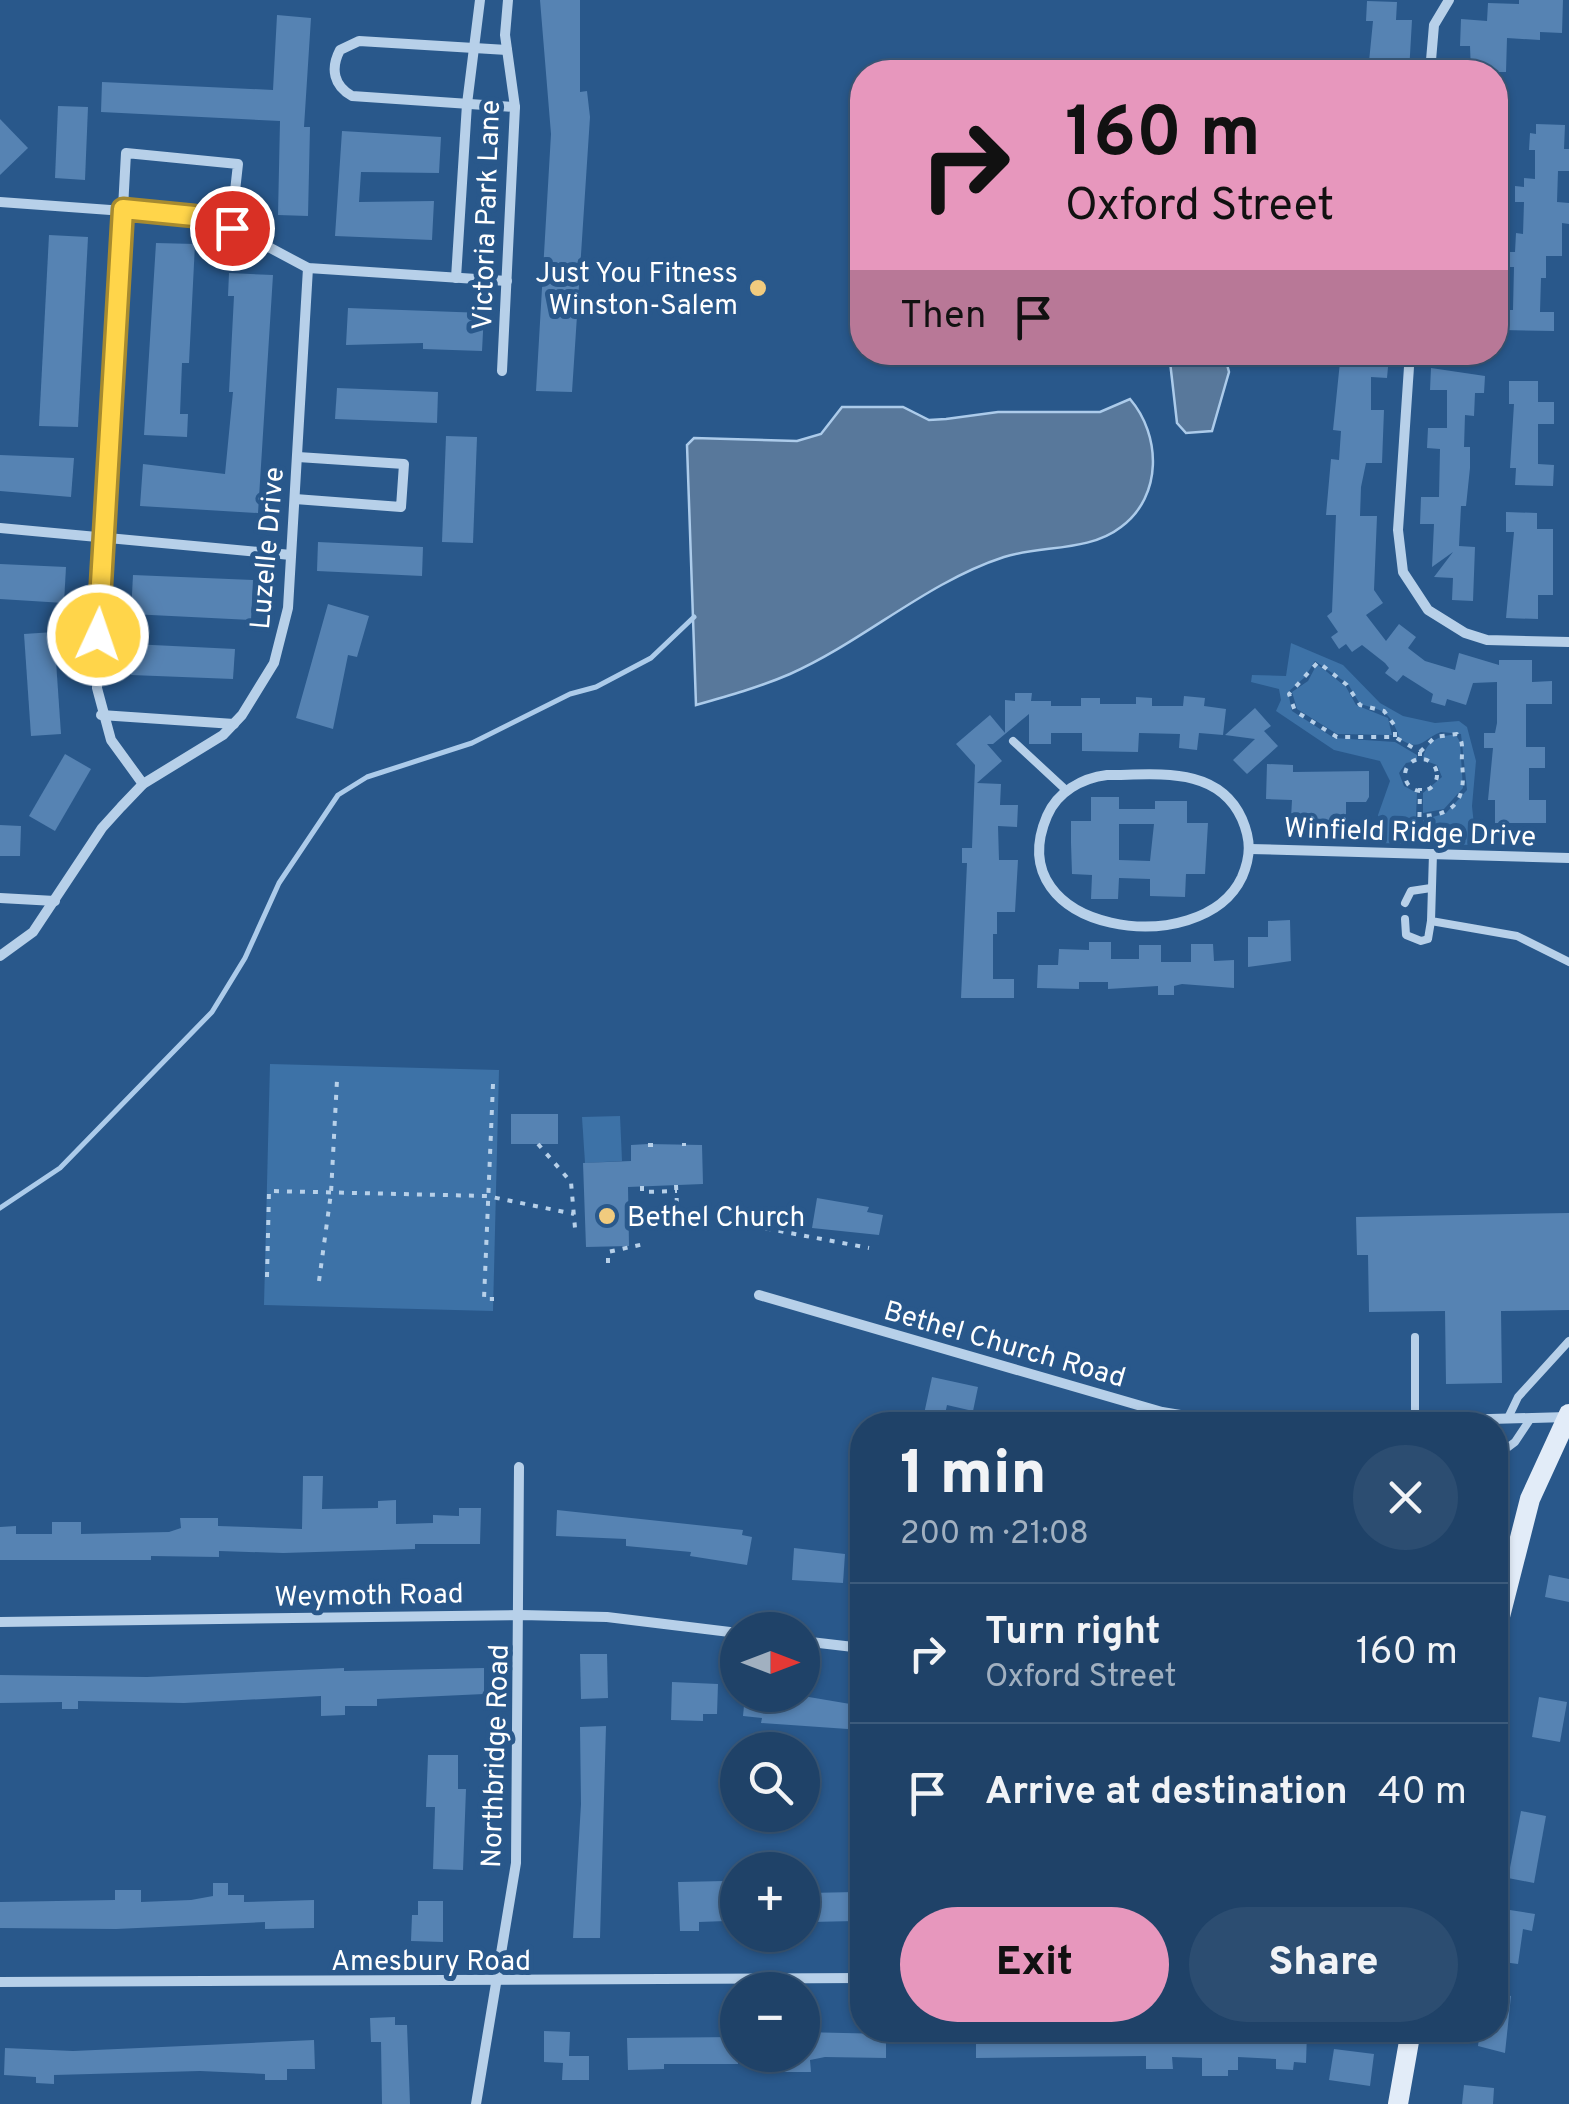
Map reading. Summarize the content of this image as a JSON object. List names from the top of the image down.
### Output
{
  "streets": {
    "street": [
      "Victoria Park Lane",
      "Luzelle Drive",
      "Winfield Ridge Drive",
      "Bethel Church Road",
      "Weymoth Road",
      "Northbridge Road",
      "Amesbury Road"
    ]
  },
  "crossings": [
    ["Weymoth Road", "Northbridge Road"],
    ["Northbridge Road", "Amesbury Road"]
  ],
  "places": ["Just You Fitness Winston-Salem", "Bethel Church"],
  "north": "right",
  "page": {
    "turn": ["160 m", "Oxford Street"],
    "then": "Then",
    "heading": ["1 min", "200 m · 21:08"],
    "list": [
      {
        "name": "Turn right",
        "note": "Oxford Street",
        "value": "160 m"
      },
      {
        "name": "Arrive at destination",
        "value": "40 m"
      }
    ],
    "map_buttons": ["+", "−"],
    "buttons": ["Exit", "Share"]
  }
}
